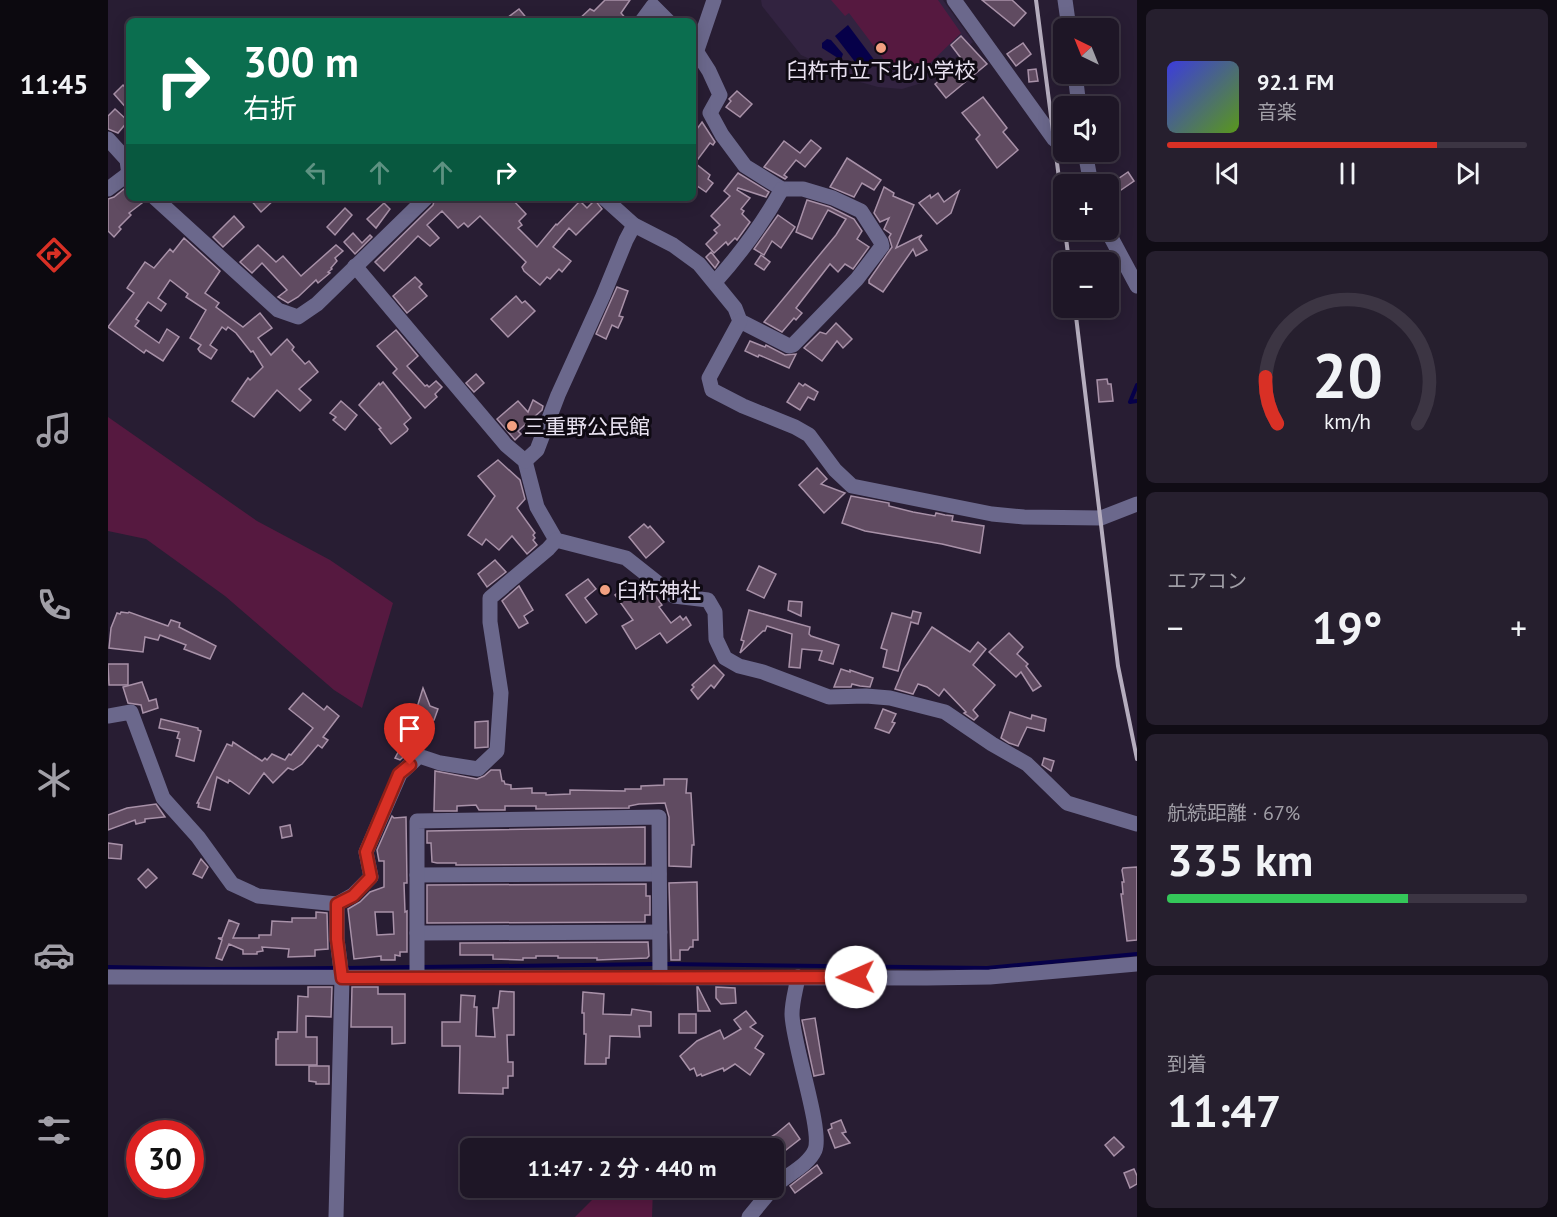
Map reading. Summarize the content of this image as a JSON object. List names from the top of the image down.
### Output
{
  "places": ["臼杵市立下北小学校", "三重野公民館", "臼杵神社"],
  "north": "top left",
  "page": {
    "tabs": "11:45",
    "map_buttons": ["+", "−"],
    "turn": ["300 m", "右折"],
    "song": ["92.1 FM", "音楽"],
    "tile": [
      "エアコン",
      ["航続距離 · 67%", "335 km"],
      ["到着", "11:47"]
    ],
    "heat": ["−", "19°", "+"],
    "limit": "30",
    "trip": "11:47 · 2 分 · 440 m",
    "gauge": ["20", "km/h"]
  }
}
